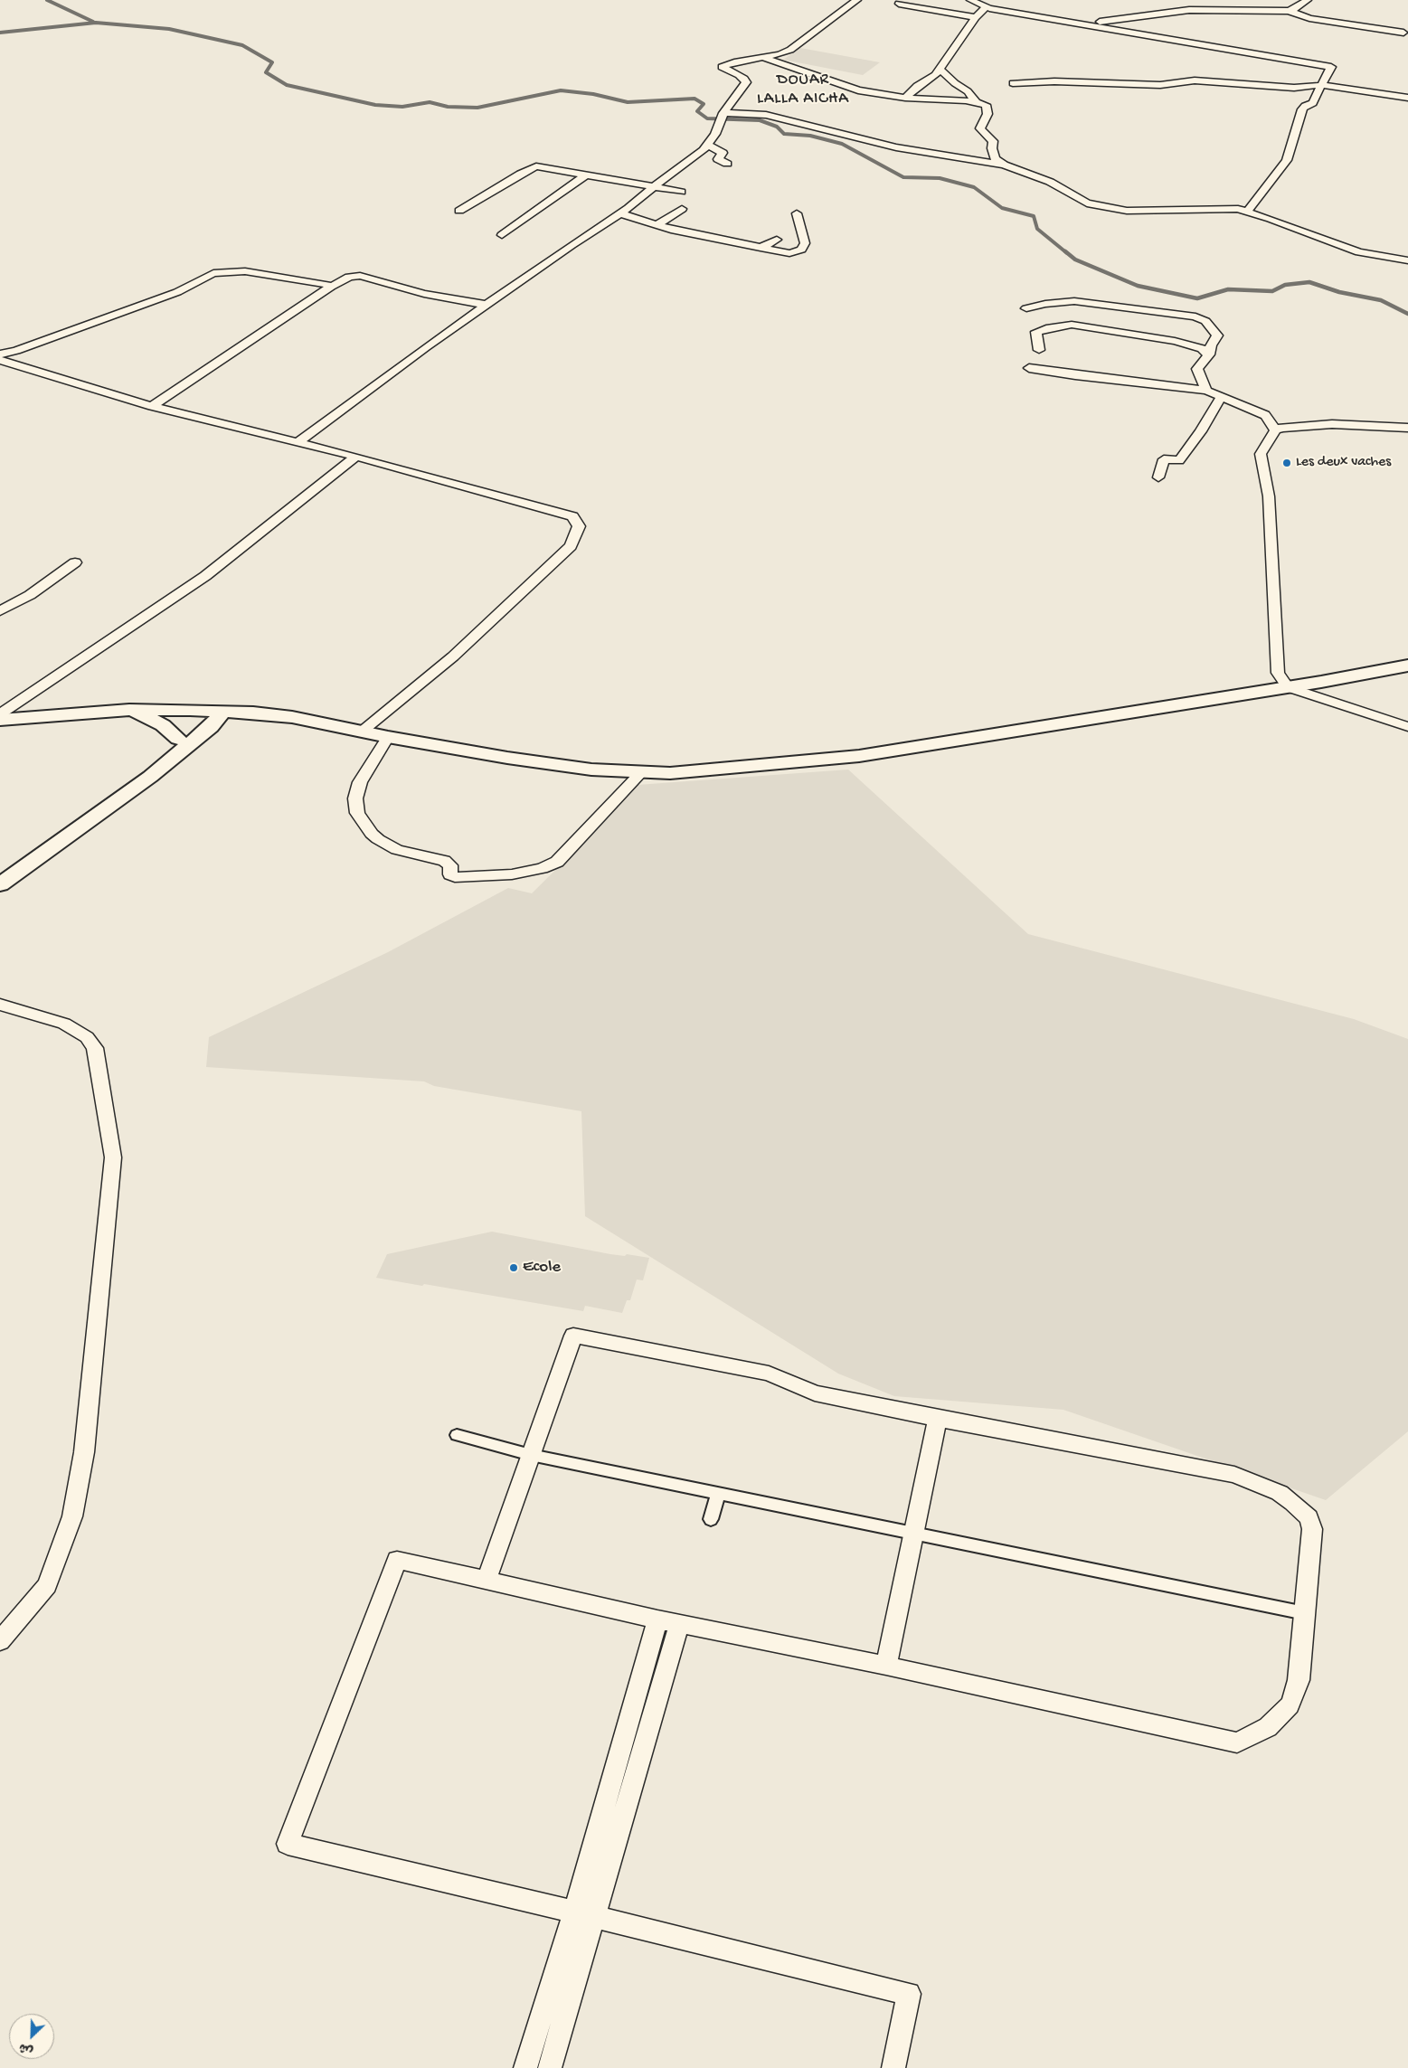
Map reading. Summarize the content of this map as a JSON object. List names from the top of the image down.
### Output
{
  "districts": ["DOUAR LALLA AICHA"],
  "places": ["Les deux vaches", "Ecole"],
  "north": "bottom left"
}
